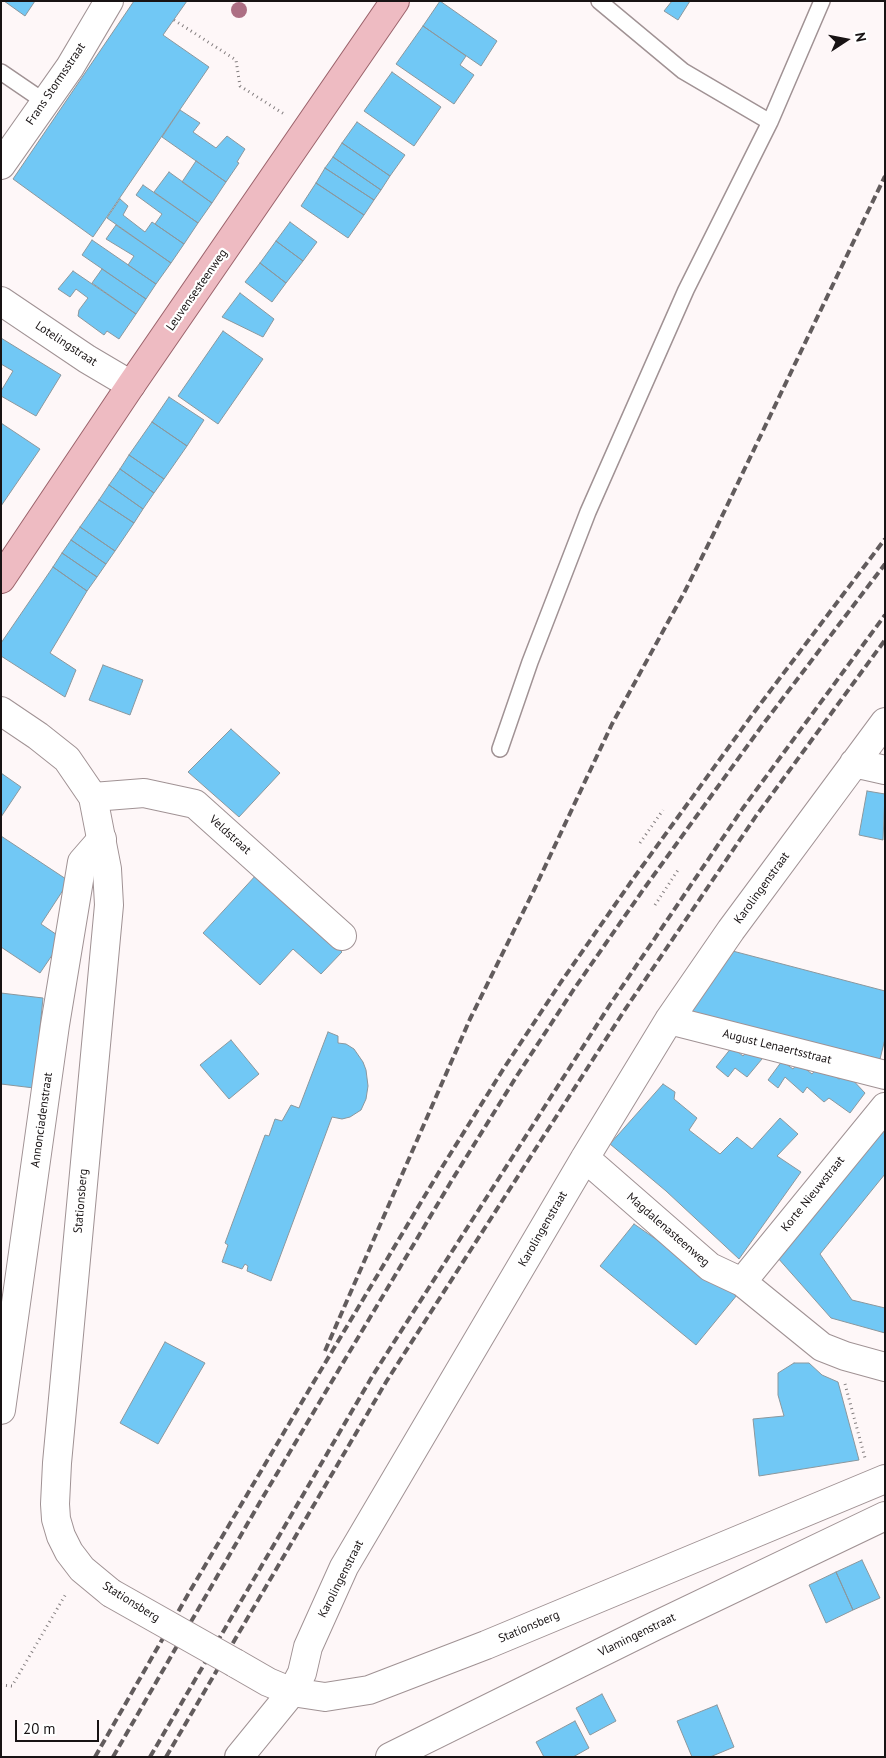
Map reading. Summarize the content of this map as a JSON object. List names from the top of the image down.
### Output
{
  "streets": {
    "main road": ["Leuvensesteenweg"],
    "street": [
      "Frans Stormsstraat",
      "Lotelingstraat",
      "Veldstraat",
      "Karolingenstraat",
      "August Lenaertsstraat",
      "Annonciadenstraat",
      "Korte Nieuwstraat",
      "Stationsberg",
      "Magdalenasteenweg",
      "Vlamingenstraat"
    ]
  },
  "crossings": [
    ["Leuvensesteenweg", "Lotelingstraat"],
    ["Veldstraat", "Stationsberg"],
    ["Karolingenstraat", "August Lenaertsstraat"],
    ["Karolingenstraat", "Stationsberg"],
    ["Karolingenstraat", "Magdalenasteenweg"],
    ["Annonciadenstraat", "Stationsberg"],
    ["Korte Nieuwstraat", "Magdalenasteenweg"]
  ],
  "scale_bar": "20 m",
  "north": "right"
}
